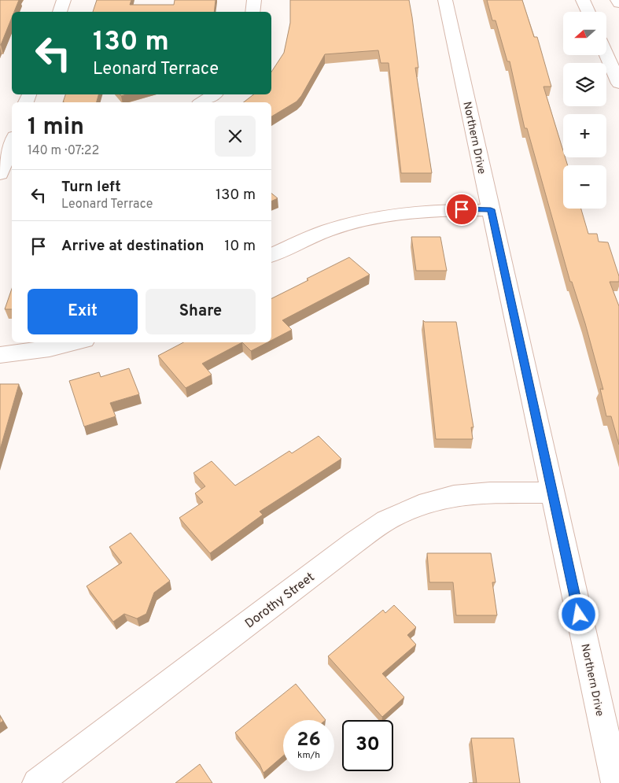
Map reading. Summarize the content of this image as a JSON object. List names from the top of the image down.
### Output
{
  "streets": {
    "main road": ["Northern Drive", "Dorothy Street"]
  },
  "crossings": [
    ["Northern Drive", "Dorothy Street"]
  ],
  "north": "left",
  "page": {
    "map_buttons": ["+", "−"],
    "turn": ["130 m", "Leonard Terrace"],
    "heading": ["1 min", "140 m · 07:22"],
    "list": [
      {
        "name": "Turn left",
        "note": "Leonard Terrace",
        "value": "130 m"
      },
      {
        "name": "Arrive at destination",
        "value": "10 m"
      }
    ],
    "buttons": ["Exit", "Share"],
    "speed": "26 km/h",
    "limit": "30"
  }
}
